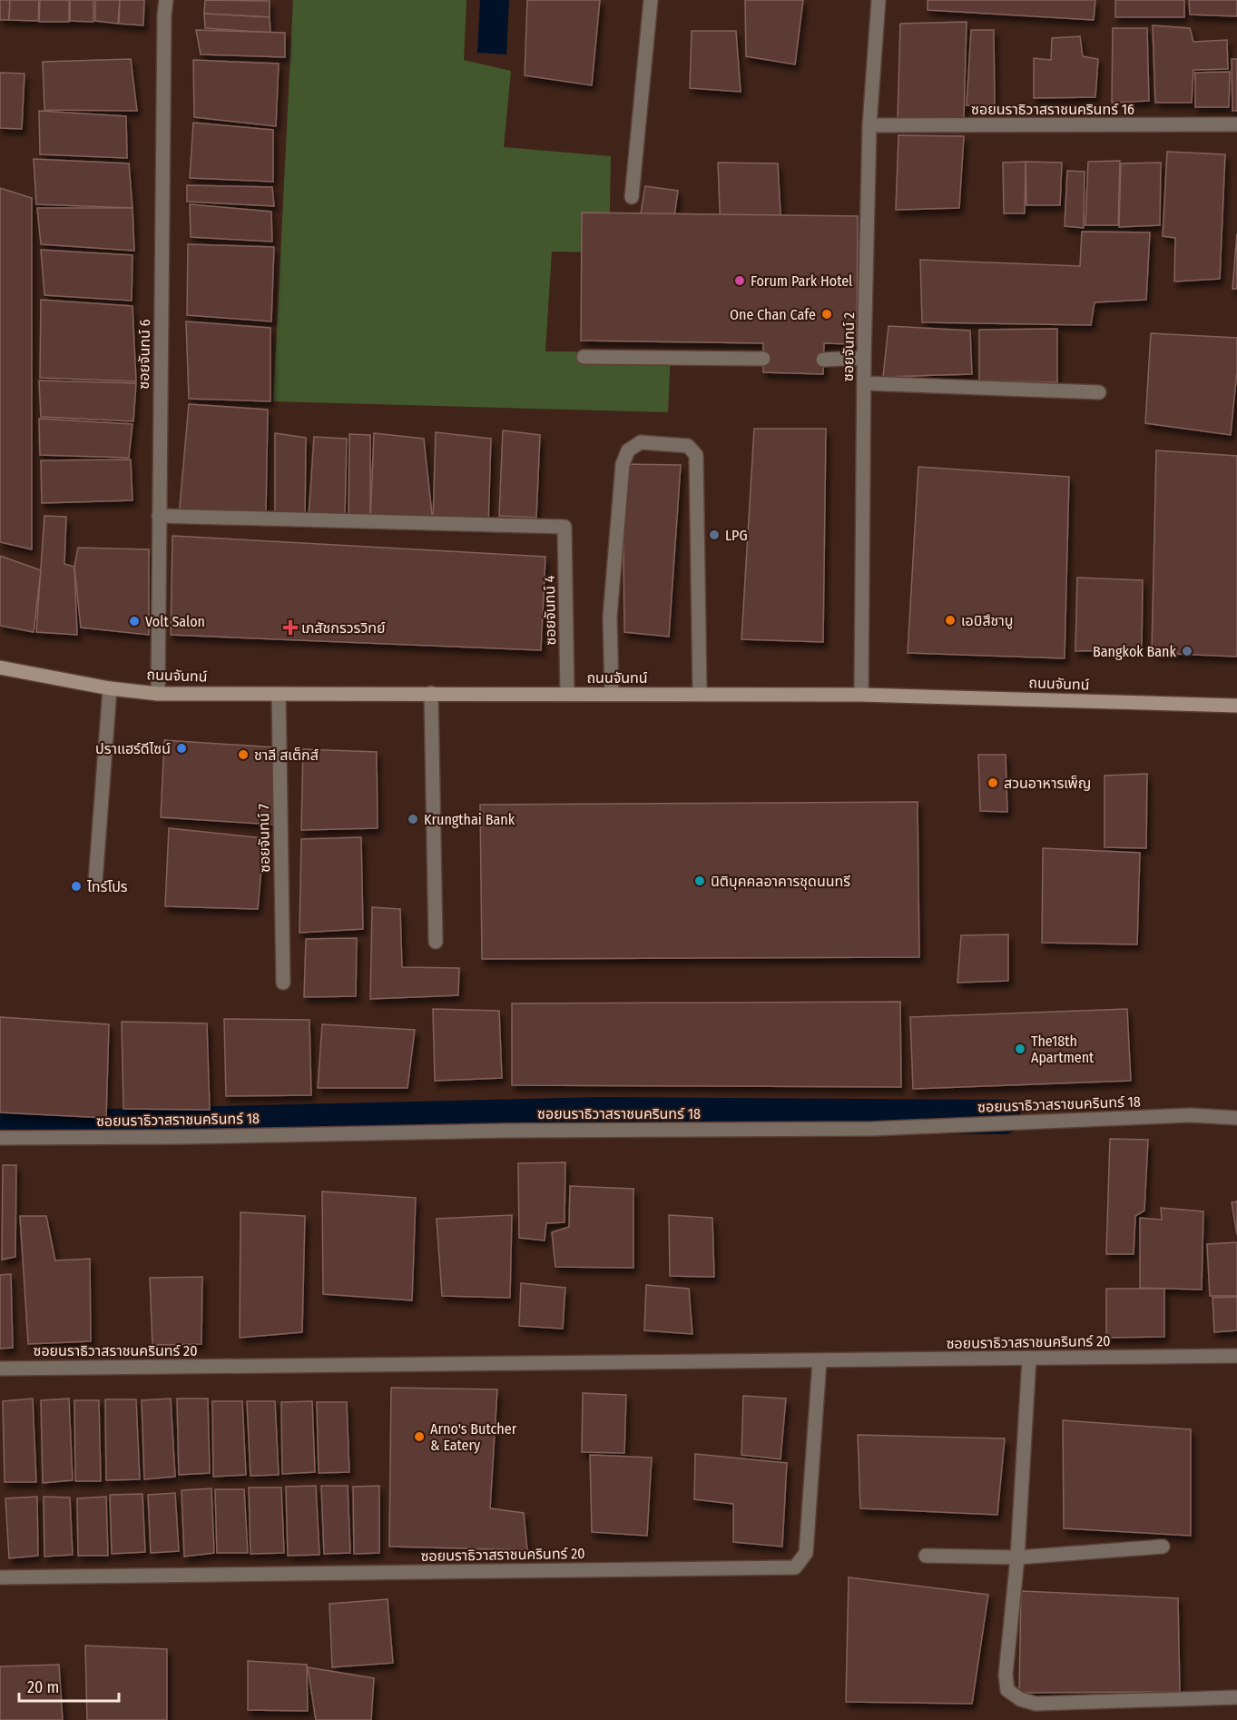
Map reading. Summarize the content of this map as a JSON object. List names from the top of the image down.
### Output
{
  "streets": {
    "main road": ["ถนนจันทน์"],
    "street": [
      "ซอยนราธิวาสราชนครินทร์ 16",
      "ซอยจันทน์ 2",
      "ซอยจันทน์ 6",
      "ซอยจันทน์ 4",
      "ซอยจันทน์ 7",
      "ซอยนราธิวาสราชนครินทร์ 18",
      "ซอยนราธิวาสราชนครินทร์ 20"
    ]
  },
  "crossings": [
    ["ซอยนราธิวาสราชนครินทร์ 16", "ซอยจันทน์ 2"],
    ["ซอยจันทน์ 2", "ถนนจันทน์"],
    ["ซอยจันทน์ 6", "ซอยจันทน์ 4"],
    ["ซอยจันทน์ 6", "ถนนจันทน์"],
    ["ซอยจันทน์ 4", "ถนนจันทน์"],
    ["ถนนจันทน์", "ซอยจันทน์ 7"]
  ],
  "places": {
    "other": [
      "Forum Park Hotel",
      "One Chan Cafe",
      "LPG",
      "เอบิสึชาบู",
      "Volt Salon",
      "Bangkok Bank",
      "ปราแฮร์ดีไซน์",
      "ชาลี สเต็กส์",
      "สวนอาหารเพ็ญ",
      "Krungthai Bank",
      "นิติบุคคลอาคารชุดนนทรี",
      "ไทร์โปร",
      "The18th Apartment",
      "Arno's Butcher & Eatery"
    ],
    "health": ["เภสัชกรวรวิทย์"]
  },
  "scale_bar": "20 m"
}
